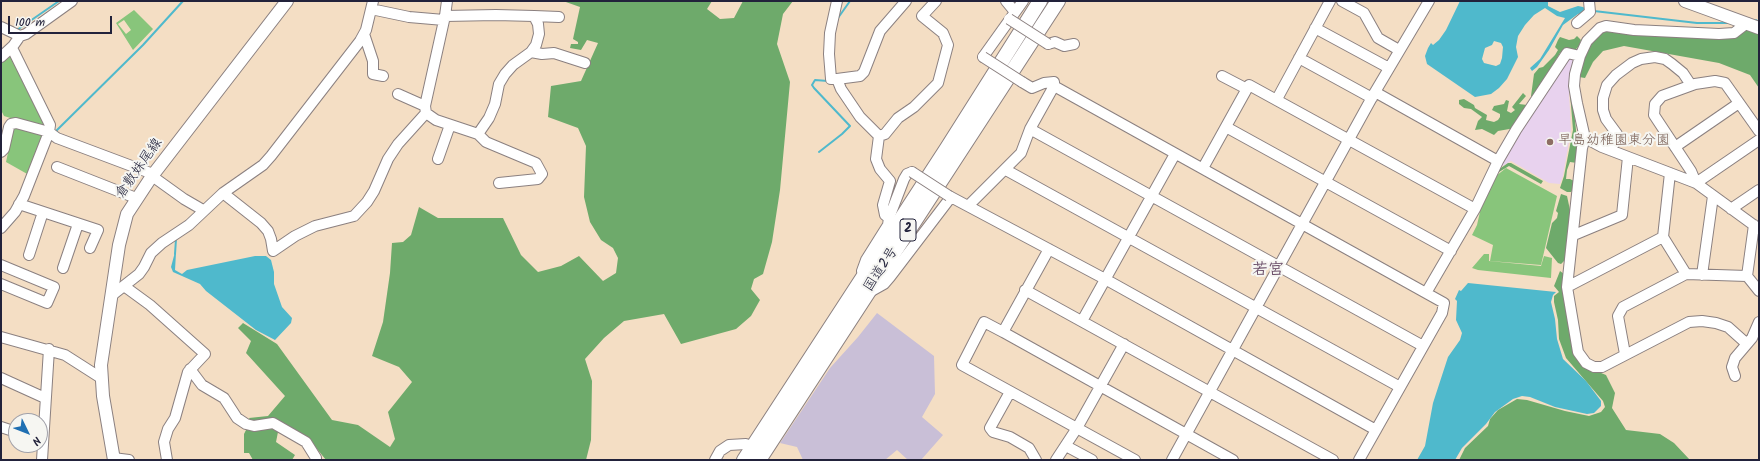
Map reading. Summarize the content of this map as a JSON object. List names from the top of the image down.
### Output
{
  "streets": {
    "highway": ["2", "国道2号"],
    "main road": ["倉敷妹尾線"]
  },
  "districts": ["若宮"],
  "places": ["早島幼稚園東分園"],
  "scale_bar": "100 m",
  "north": "bottom right"
}
